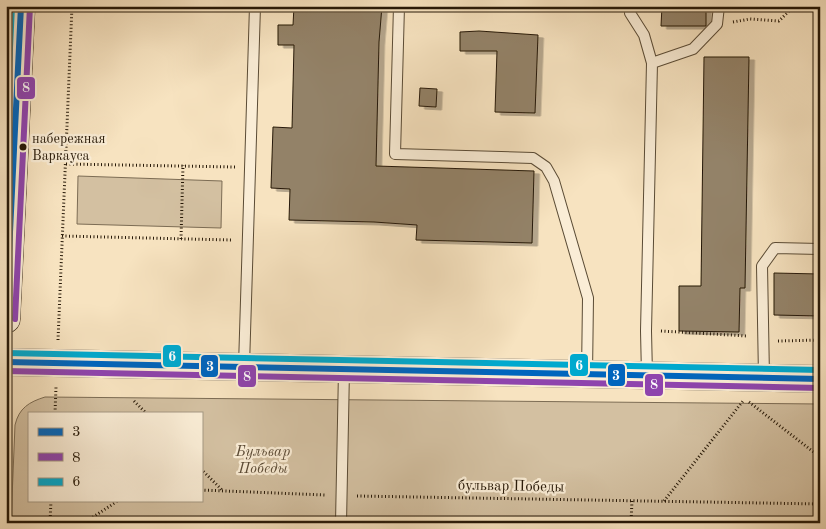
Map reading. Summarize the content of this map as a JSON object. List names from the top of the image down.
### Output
{
  "streets": {
    "path": ["бульвар Победы"]
  },
  "parks": ["Бульвар Победы"],
  "places": ["набережная Варкауса"],
  "lines": ["transit line 3", "transit line 8", "transit line 6"],
  "legend": ["3", "8", "6"]
}
